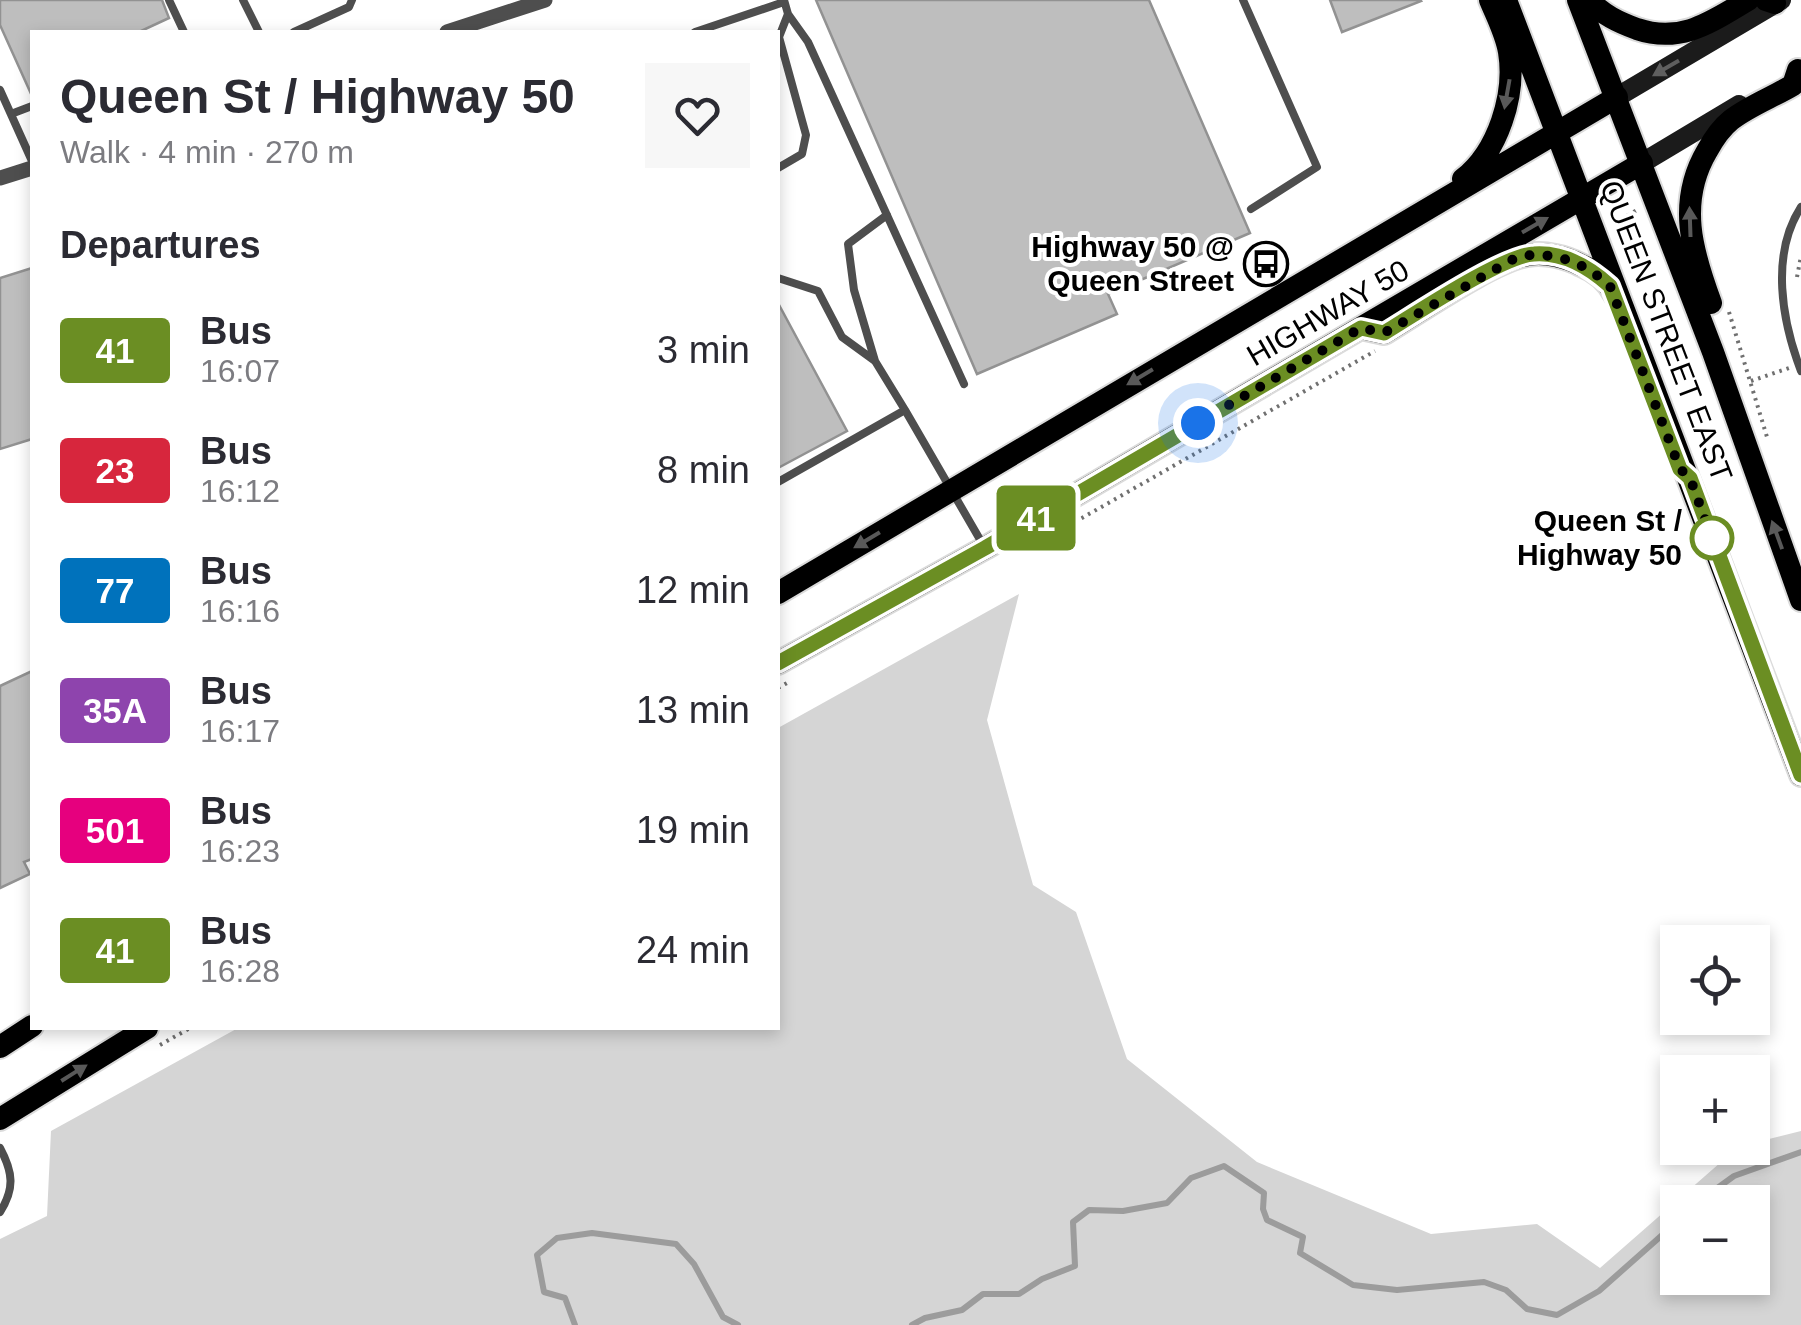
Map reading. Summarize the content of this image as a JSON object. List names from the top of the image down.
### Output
{
  "streets": {
    "main road": ["HIGHWAY 50", "QUEEN STREET EAST"]
  },
  "crossings": [
    ["HIGHWAY 50", "QUEEN STREET EAST"]
  ],
  "places": {
    "bus stop": ["Highway 50 @ Queen Street"],
    "other": ["Queen St / Highway 50"]
  },
  "lines": ["bus line 41"],
  "page": {
    "on_map": "41",
    "heading": [
      ["Queen St / Highway 50", "Walk · 4 min · 270 m"],
      "Departures"
    ],
    "list": [
      {
        "mark": "41",
        "name": "Bus",
        "note": "16:07",
        "value": "3 min"
      },
      {
        "mark": "23",
        "name": "Bus",
        "note": "16:12",
        "value": "8 min"
      },
      {
        "mark": "77",
        "name": "Bus",
        "note": "16:16",
        "value": "12 min"
      },
      {
        "mark": "35A",
        "name": "Bus",
        "note": "16:17",
        "value": "13 min"
      },
      {
        "mark": "501",
        "name": "Bus",
        "note": "16:23",
        "value": "19 min"
      },
      {
        "mark": "41",
        "name": "Bus",
        "note": "16:28",
        "value": "24 min"
      }
    ],
    "map_buttons": ["+", "−"]
  }
}
